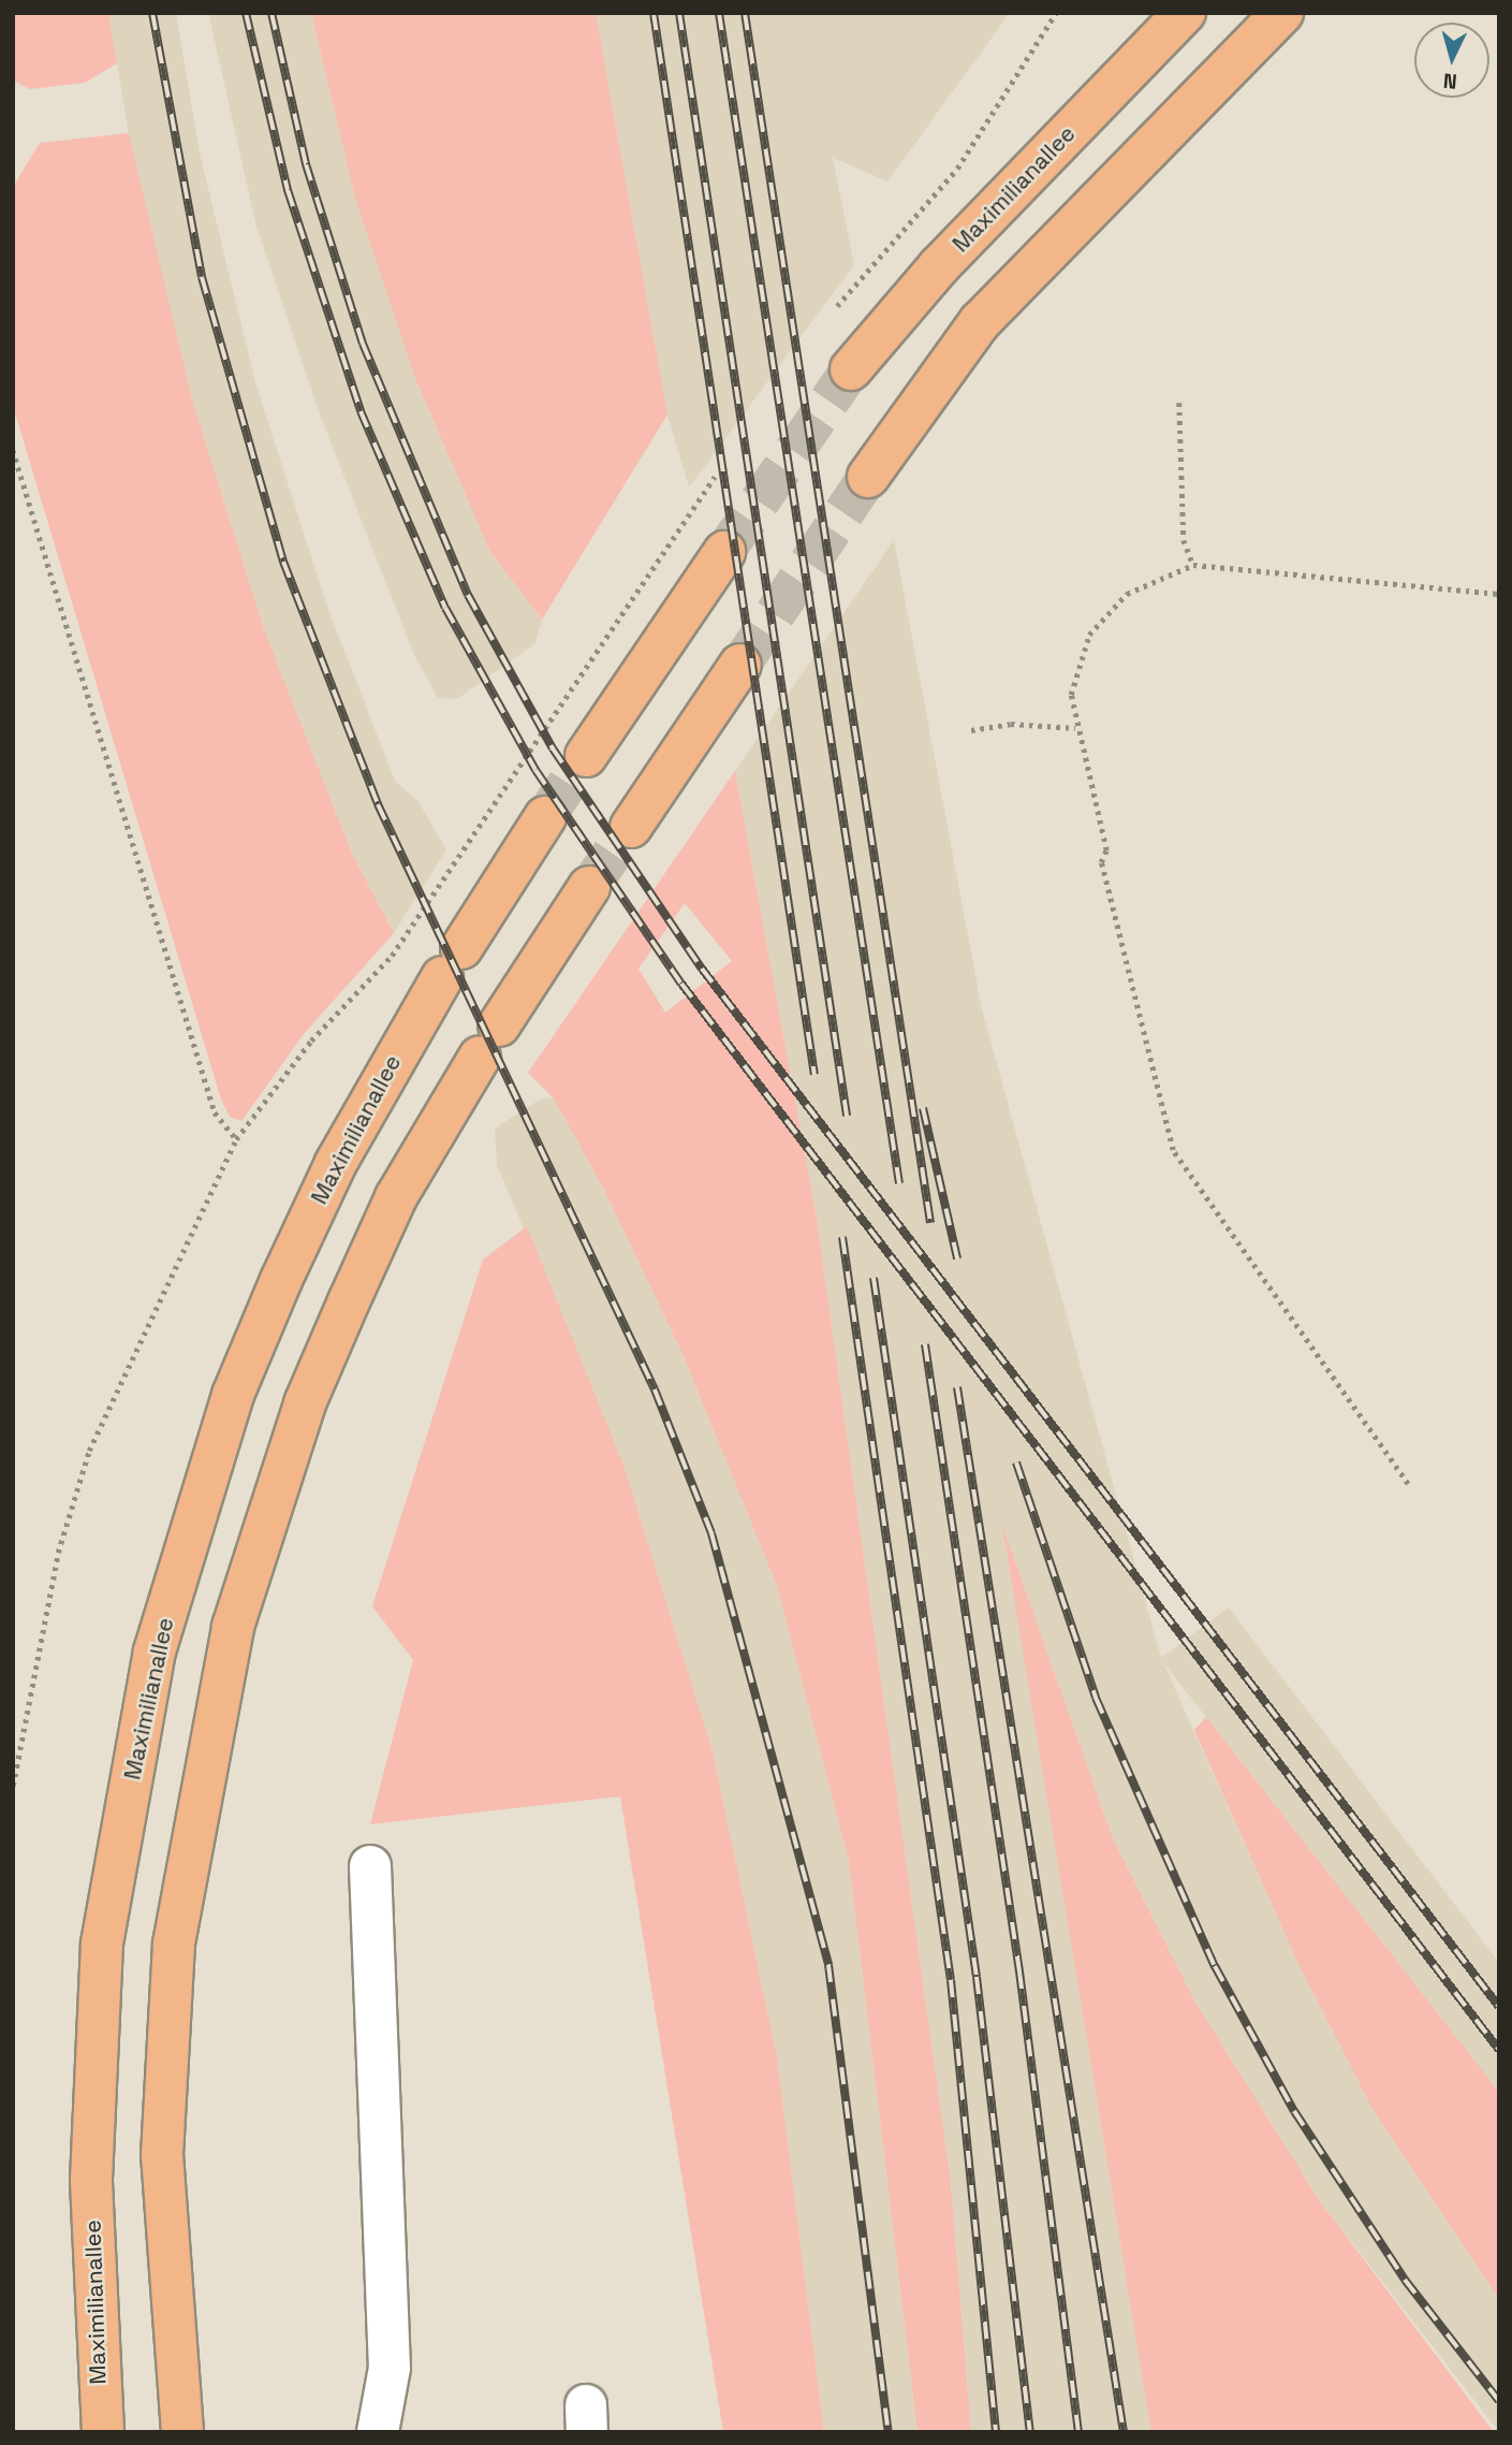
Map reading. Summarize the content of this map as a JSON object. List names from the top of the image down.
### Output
{
  "streets": {
    "highway": ["Maximilianallee"]
  },
  "north": "bottom"
}
